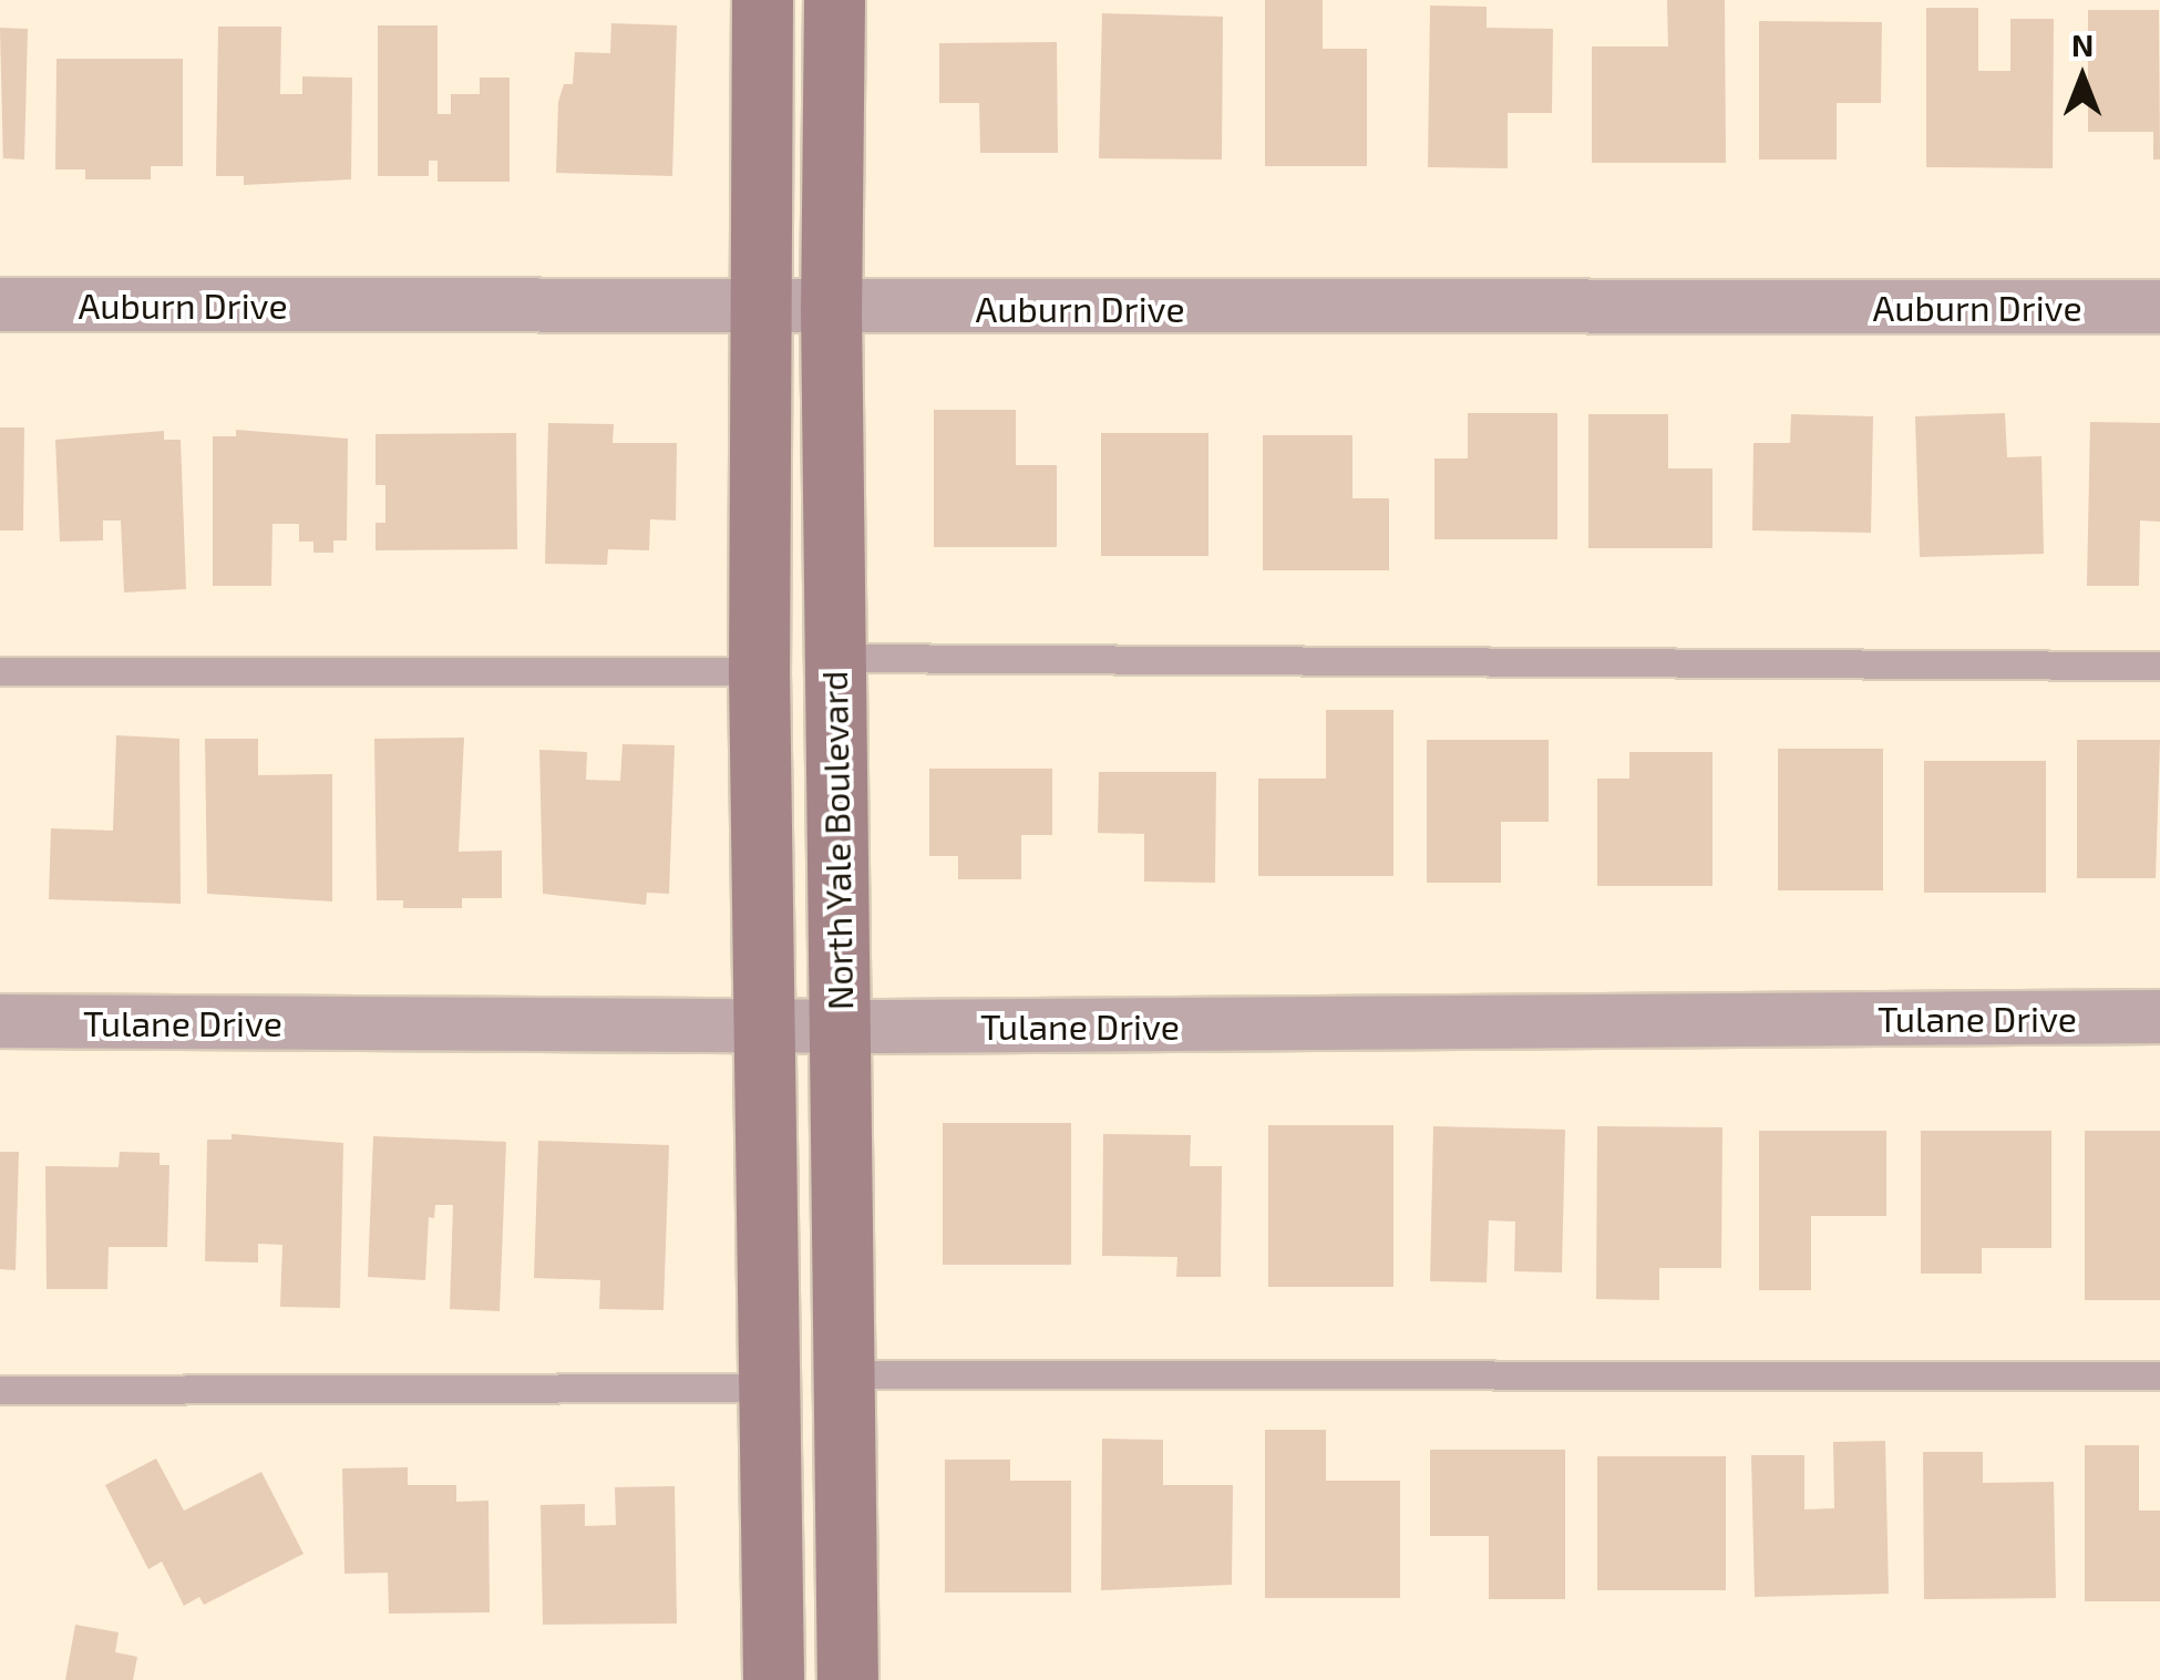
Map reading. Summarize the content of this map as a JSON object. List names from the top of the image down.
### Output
{
  "streets": {
    "street": ["Auburn Drive", "North Yale Boulevard", "Tulane Drive"]
  },
  "crossings": [
    ["Auburn Drive", "North Yale Boulevard"],
    ["North Yale Boulevard", "Tulane Drive"]
  ],
  "north": "top"
}
